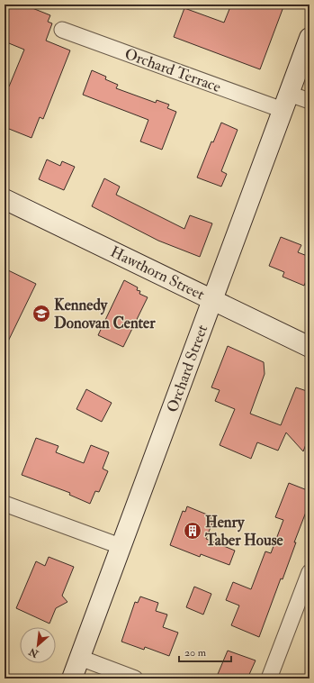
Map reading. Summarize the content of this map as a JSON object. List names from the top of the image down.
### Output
{
  "streets": {
    "street": ["Orchard Terrace", "Hawthorn Street", "Orchard Street"]
  },
  "crossings": [
    ["Orchard Terrace", "Orchard Street"],
    ["Hawthorn Street", "Orchard Street"]
  ],
  "places": {
    "school or university": ["Kennedy Donovan Center"],
    "building": ["Henry Taber House"]
  },
  "scale_bar": "20 m",
  "north": "bottom left"
}
